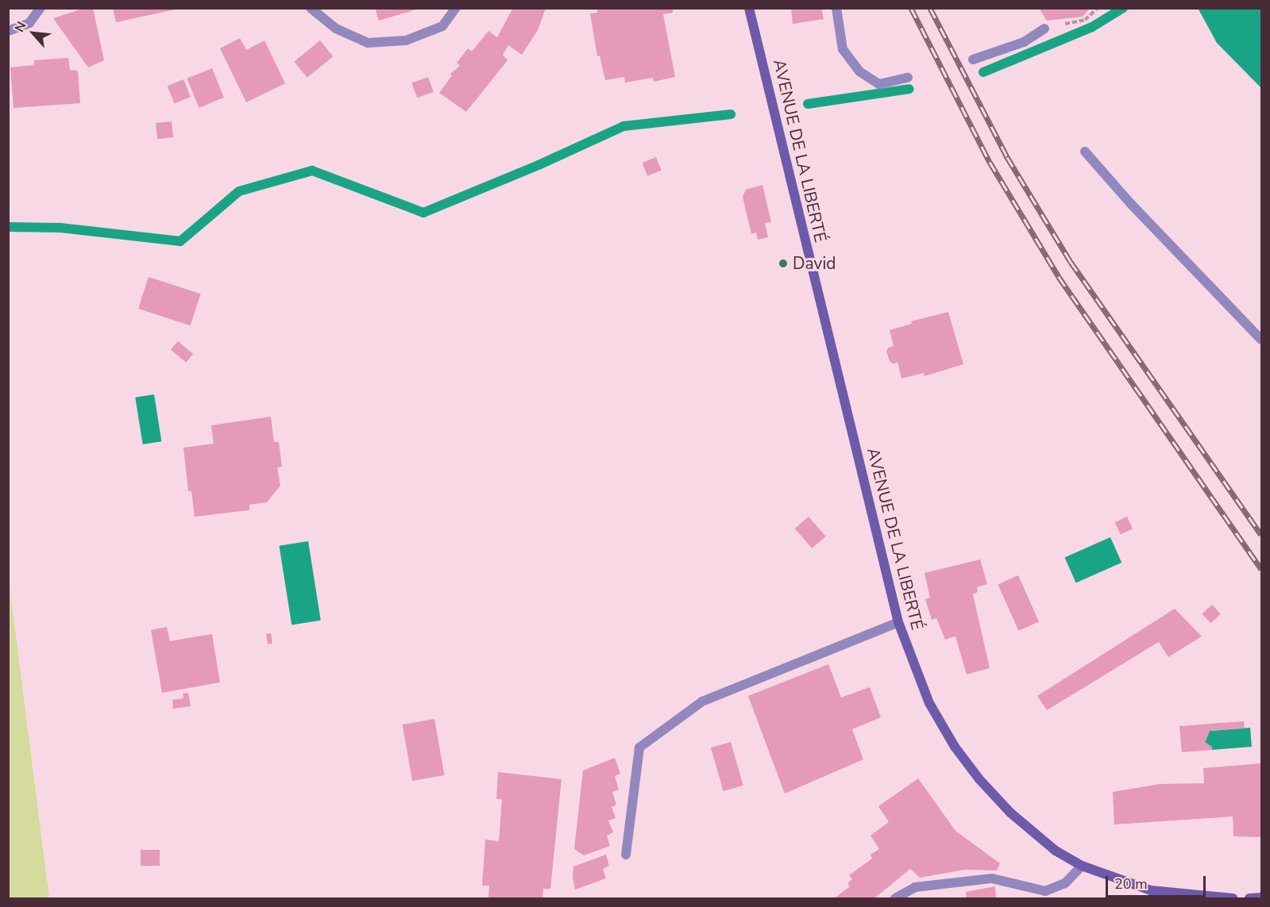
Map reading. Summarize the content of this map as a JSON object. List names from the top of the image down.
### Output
{
  "streets": {
    "main road": ["AVENUE DE LA LIBERTÉ"]
  },
  "places": ["David"],
  "scale_bar": "20 m",
  "north": "top left"
}
